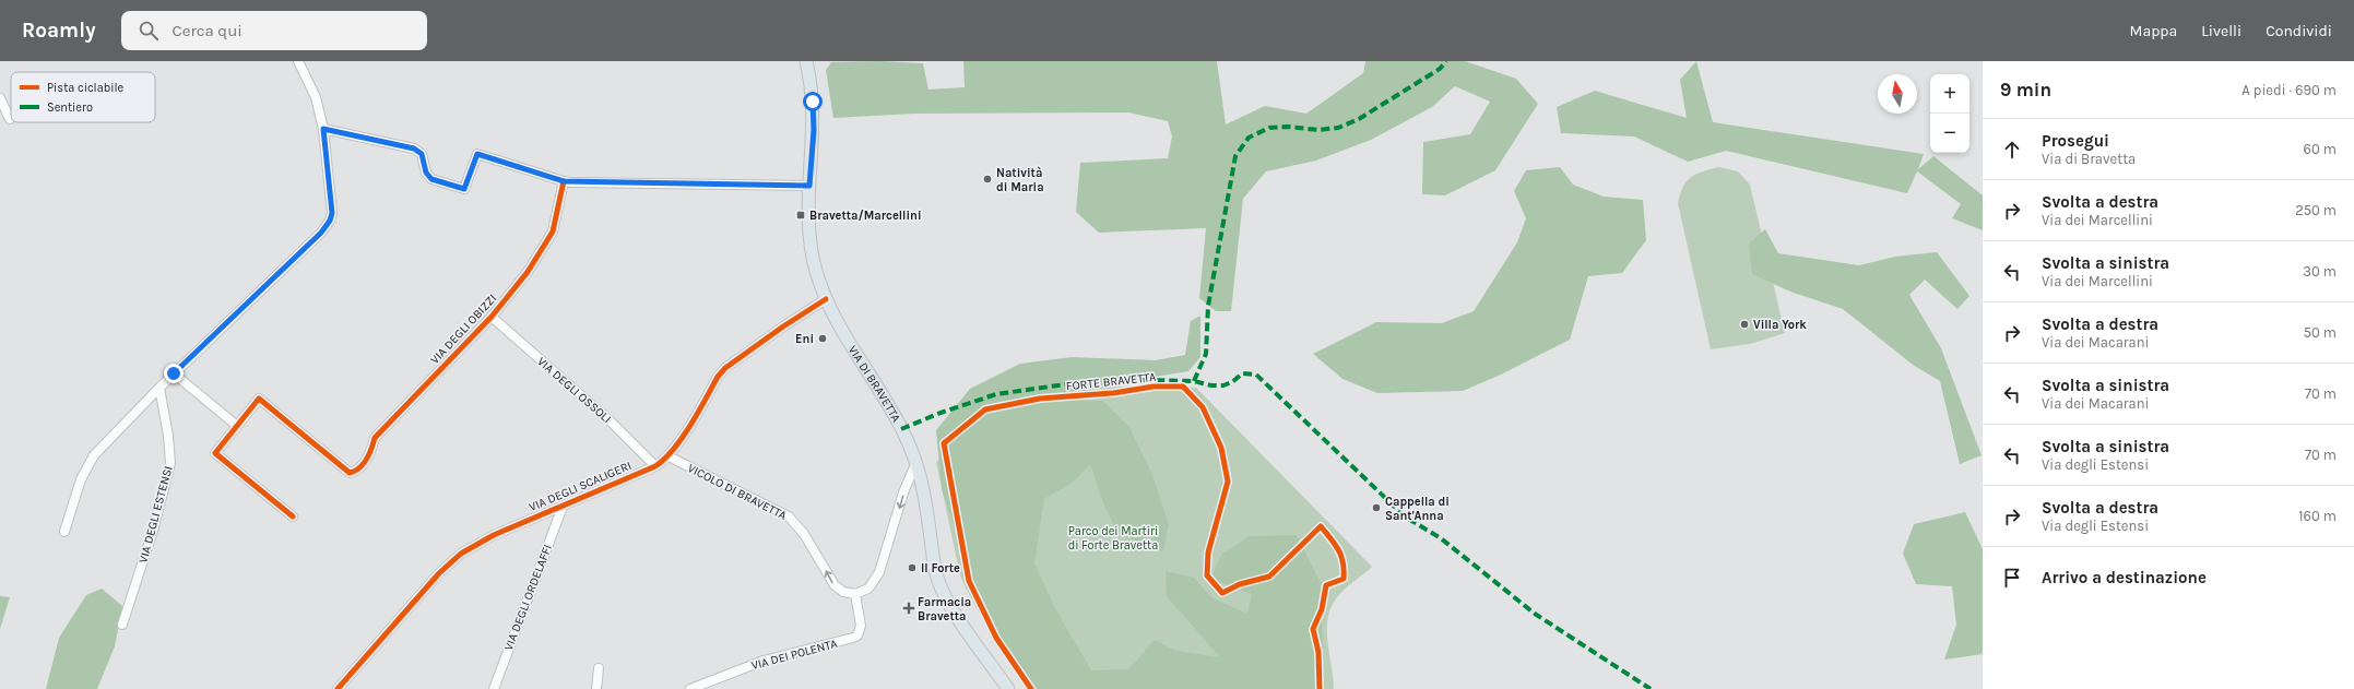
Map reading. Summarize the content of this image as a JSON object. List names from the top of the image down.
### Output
{
  "streets": {
    "main road": ["VIA DI BRAVETTA"],
    "street": [
      "VIA DEGLI OBIZZI",
      "VIA DEGLI OSSOLI",
      "VIA DEGLI SCALIGERI",
      "VICOLO DI BRAVETTA",
      "VIA DEGLI ESTENSI",
      "VIA DEGLI ORDELAFFI",
      "VIA DEI POLENTA"
    ],
    "cycle path": ["FORTE BRAVETTA"]
  },
  "crossings": [
    ["VIA DEGLI OBIZZI", "VIA DEGLI OSSOLI"],
    ["VIA DI BRAVETTA", "VIA DEGLI SCALIGERI"],
    ["VIA DEGLI OSSOLI", "VIA DEGLI SCALIGERI"],
    ["VIA DEGLI SCALIGERI", "VICOLO DI BRAVETTA"],
    ["VIA DEGLI SCALIGERI", "VIA DEGLI ORDELAFFI"],
    ["VICOLO DI BRAVETTA", "VIA DEI POLENTA"]
  ],
  "one_way": ["VICOLO DI BRAVETTA"],
  "parks": ["Parco dei Martiri di Forte Bravetta"],
  "places": {
    "other": [
      "Natività di Maria",
      "Villa York",
      "Eni",
      "Cappella di Sant'Anna",
      "Il Forte"
    ],
    "transit": ["Bravetta/Marcellini"],
    "health": ["Farmacia Bravetta"]
  },
  "legend": ["Pista ciclabile", "Sentiero"],
  "north": "top",
  "page": {
    "header": "Roamly",
    "search": "Cerca qui",
    "nav": ["Mappa", "Livelli", "Condividi"],
    "heading": ["9 min", "A piedi · 690 m"],
    "map_buttons": ["+", "−"],
    "list": [
      ["Prosegui", "Via di Bravetta", "60 m"],
      ["Svolta a destra", "Via dei Marcellini", "250 m"],
      ["Svolta a sinistra", "Via dei Marcellini", "30 m"],
      ["Svolta a destra", "Via dei Macarani", "50 m"],
      ["Svolta a sinistra", "Via dei Macarani", "70 m"],
      ["Svolta a sinistra", "Via degli Estensi", "70 m"],
      ["Svolta a destra", "Via degli Estensi", "160 m"],
      "Arrivo a destinazione"
    ]
  }
}
